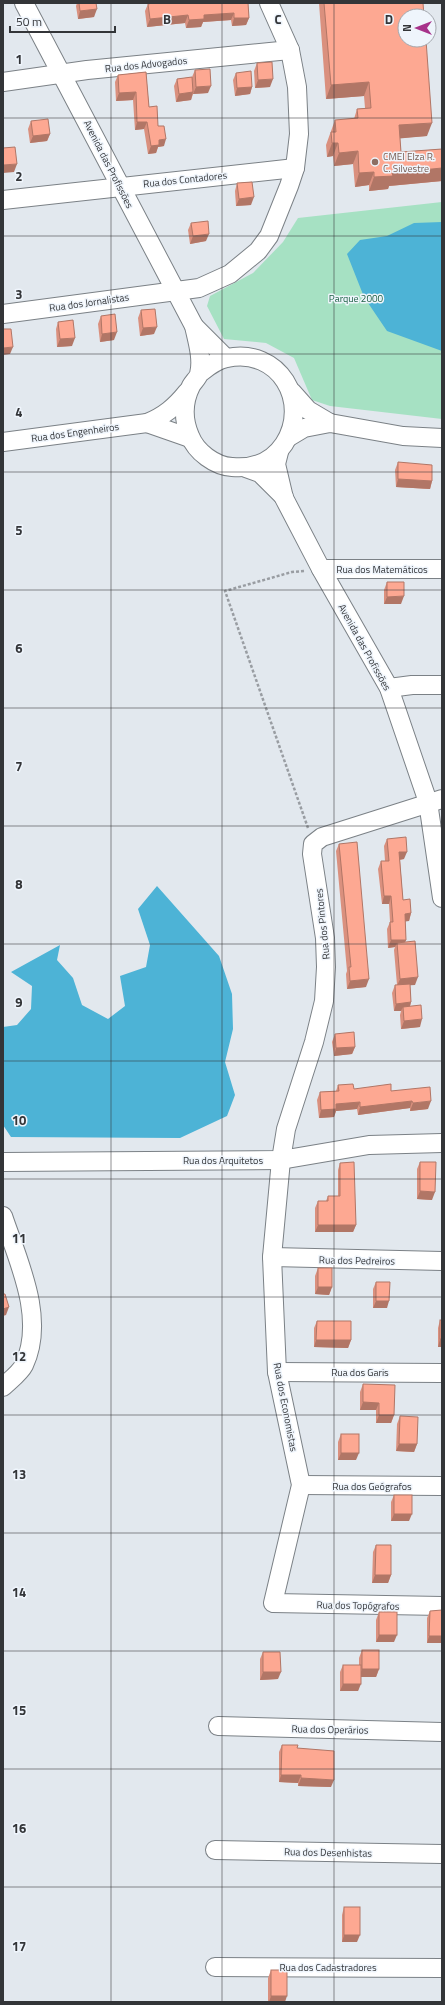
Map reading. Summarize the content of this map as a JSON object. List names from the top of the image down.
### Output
{
  "streets": {
    "street": [
      "Rua dos Advogados",
      "Avenida das Profissões",
      "Rua dos Contadores",
      "Rua dos Jornalistas",
      "Rua dos Engenheiros",
      "Rua dos Matemáticos",
      "Rua dos Pintores",
      "Rua dos Arquitetos",
      "Rua dos Pedreiros",
      "Rua dos Garis",
      "Rua dos Economistas",
      "Rua dos Geógrafos",
      "Rua dos Topógrafos",
      "Rua dos Operários",
      "Rua dos Desenhistas",
      "Rua dos Cadastradores"
    ]
  },
  "crossings": [
    ["Rua dos Advogados", "Avenida das Profissões"],
    ["Rua dos Advogados", "Rua dos Jornalistas"],
    ["Avenida das Profissões", "Rua dos Contadores"],
    ["Avenida das Profissões", "Rua dos Jornalistas"],
    ["Avenida das Profissões", "Rua dos Matemáticos"],
    ["Rua dos Contadores", "Rua dos Jornalistas"],
    ["Rua dos Pintores", "Rua dos Arquitetos"],
    ["Rua dos Pintores", "Rua dos Economistas"],
    ["Rua dos Arquitetos", "Rua dos Economistas"],
    ["Rua dos Pedreiros", "Rua dos Economistas"],
    ["Rua dos Garis", "Rua dos Economistas"],
    ["Rua dos Economistas", "Rua dos Geógrafos"],
    ["Rua dos Economistas", "Rua dos Topógrafos"]
  ],
  "parks": ["Parque 2000"],
  "places": ["CMEI Elza R. C. Silvestre"],
  "scale_bar": "50 m",
  "north": "left",
  "grid": {
    "columns": ["B", "C", "D"],
    "rows": [
      "1",
      "2",
      "3",
      "4",
      "5",
      "6",
      "7",
      "8",
      "9",
      "10",
      "11",
      "12",
      "13",
      "14",
      "15",
      "16",
      "17"
    ]
  }
}
